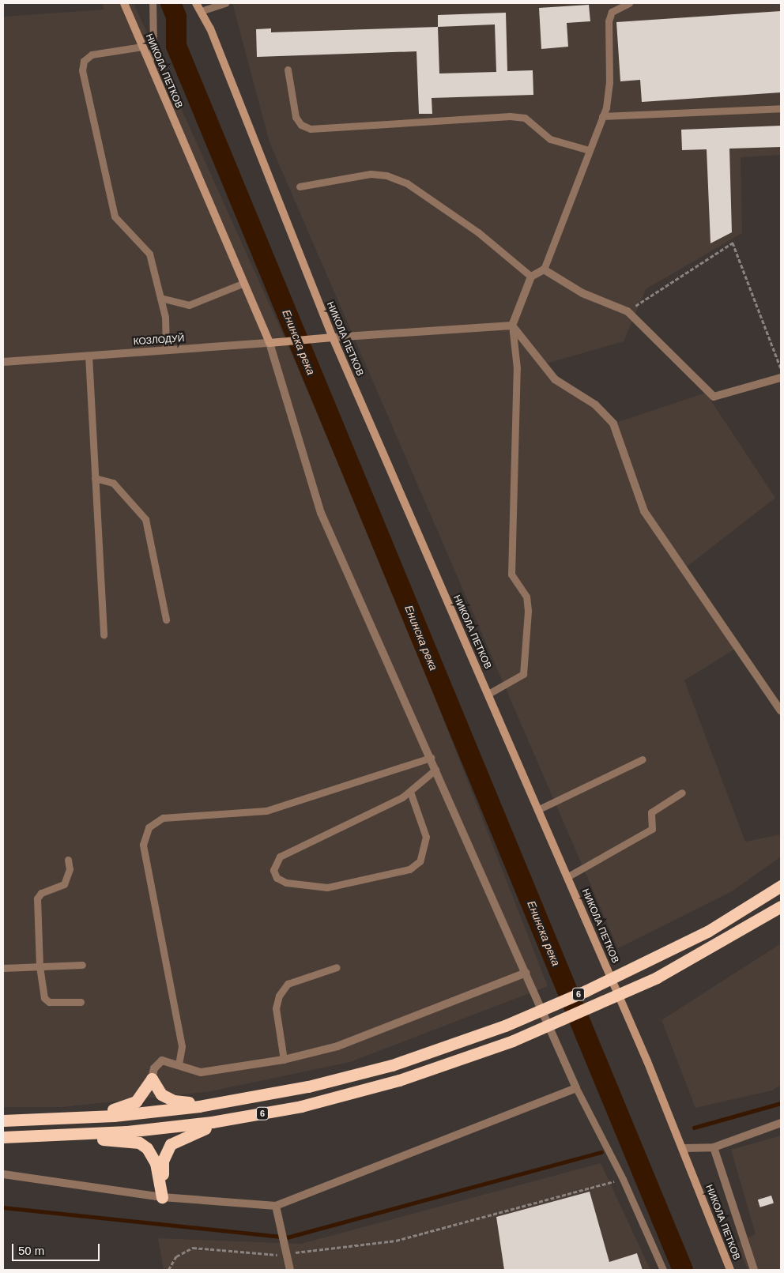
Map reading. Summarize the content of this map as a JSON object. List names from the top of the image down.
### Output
{
  "streets": {
    "highway": ["6"],
    "main road": ["НИКОЛА ПЕТКОВ", "КОЗЛОДУЙ"]
  },
  "crossings": [
    ["НИКОЛА ПЕТКОВ", "КОЗЛОДУЙ"]
  ],
  "water": ["Енинска река"],
  "scale_bar": "50 m"
}
